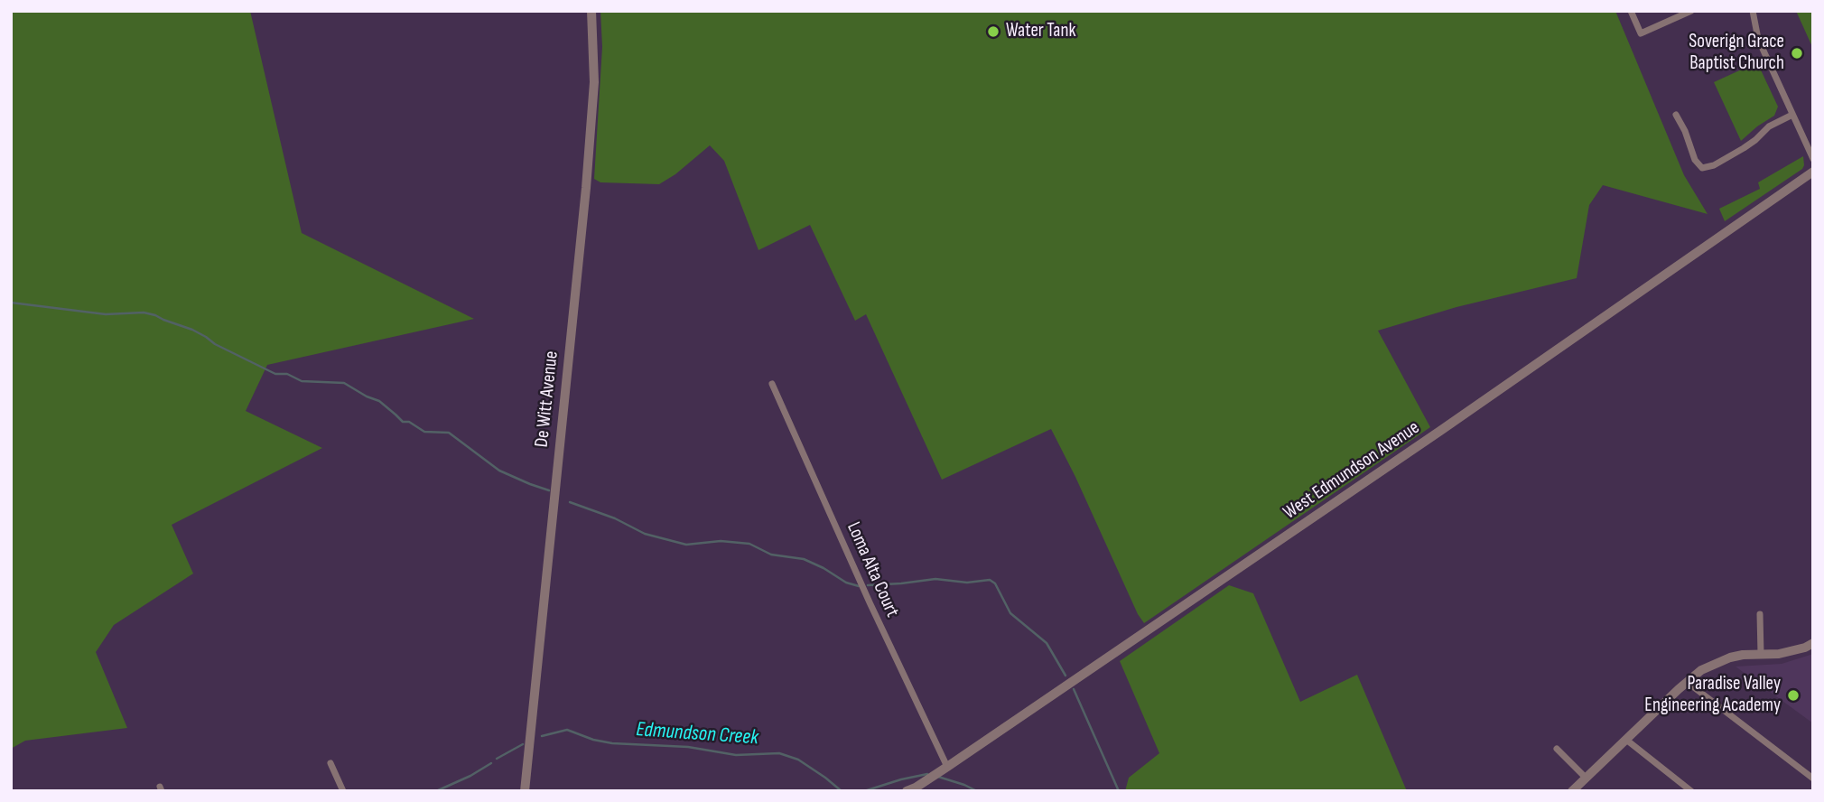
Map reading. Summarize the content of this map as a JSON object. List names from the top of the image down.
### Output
{
  "streets": {
    "street": ["De Witt Avenue", "West Edmundson Avenue", "Loma Alta Court"]
  },
  "crossings": [
    ["West Edmundson Avenue", "Loma Alta Court"]
  ],
  "water": ["Edmundson Creek"],
  "places": ["Water Tank", "Soverign Grace Baptist Church", "Paradise Valley Engineering Academy"]
}
